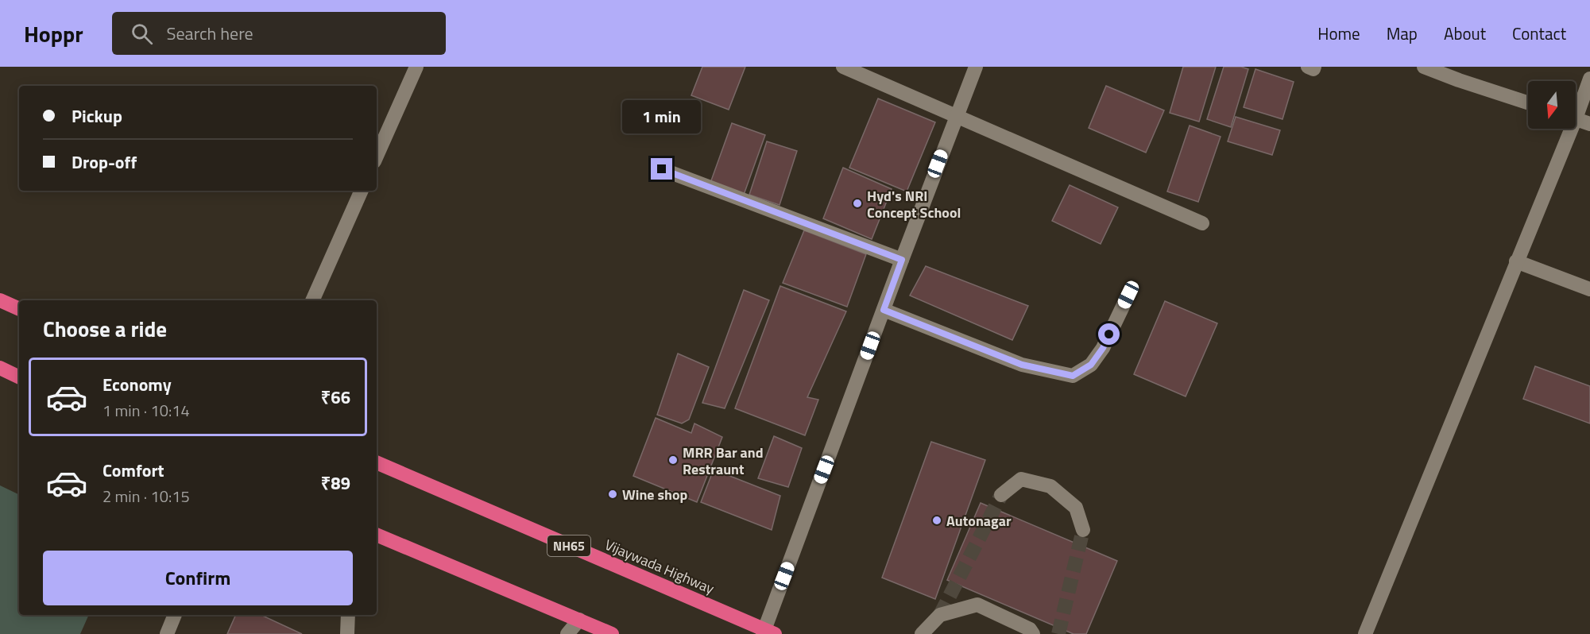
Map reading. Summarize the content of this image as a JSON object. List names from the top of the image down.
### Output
{
  "streets": {
    "highway": ["NH65", "Vijaywada Highway"]
  },
  "places": [
    "Hyd's NRI Concept School",
    "MRR Bar and Restraunt",
    "Wine shop",
    "Autonagar"
  ],
  "north": "bottom",
  "page": {
    "header": "Hoppr",
    "search": "Search here",
    "nav": [
      "Home",
      "Map",
      "About",
      "Contact"
    ],
    "banner": ["Pickup", "Drop-off"],
    "bubble": "1 min",
    "heading": "Choose a ride",
    "list": [
      {
        "name": "Economy",
        "note": "1 min · 10:14",
        "value": "₹66"
      },
      {
        "name": "Comfort",
        "note": "2 min · 10:15",
        "value": "₹89"
      }
    ],
    "buttons": "Confirm"
  }
}
